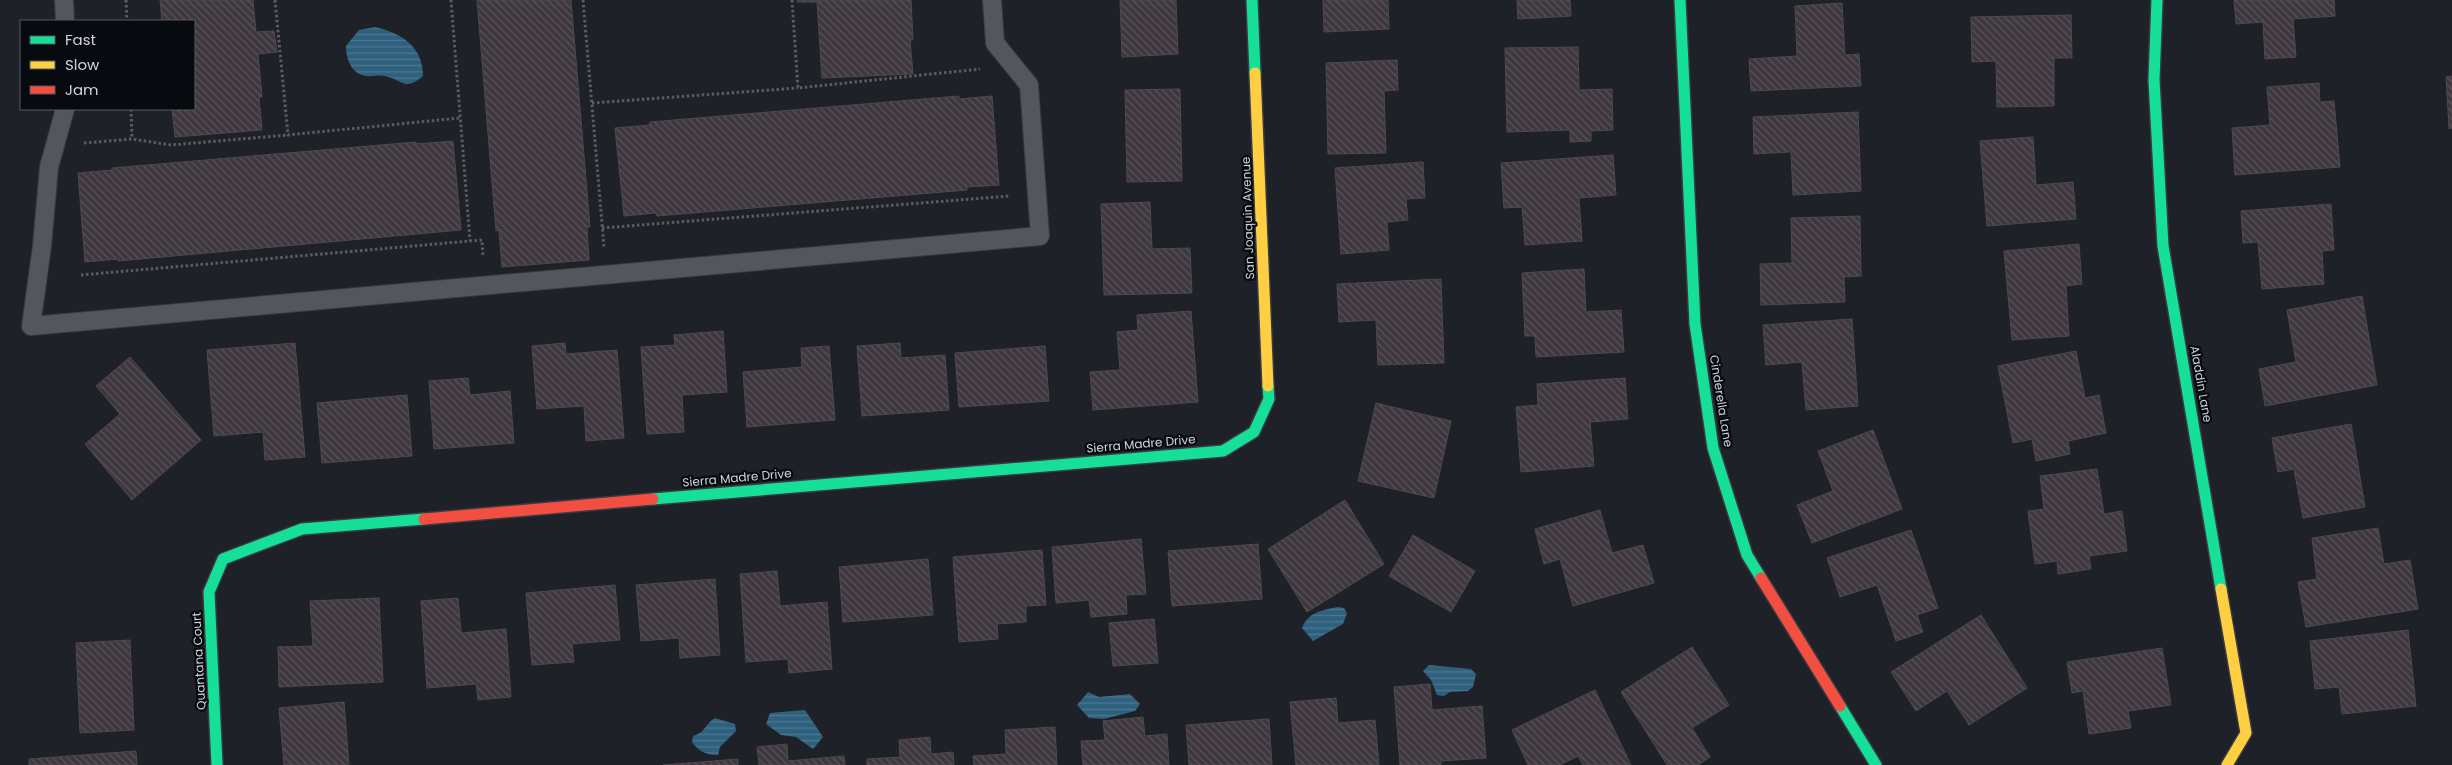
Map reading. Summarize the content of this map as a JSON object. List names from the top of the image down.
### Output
{
  "streets": {
    "street": [
      "San Joaquin Avenue",
      "Aladdin Lane",
      "Cinderella Lane",
      "Sierra Madre Drive",
      "Quantana Court"
    ]
  },
  "crossings": [
    ["San Joaquin Avenue", "Sierra Madre Drive"],
    ["Sierra Madre Drive", "Quantana Court"]
  ],
  "legend": ["Fast", "Slow", "Jam"]
}
